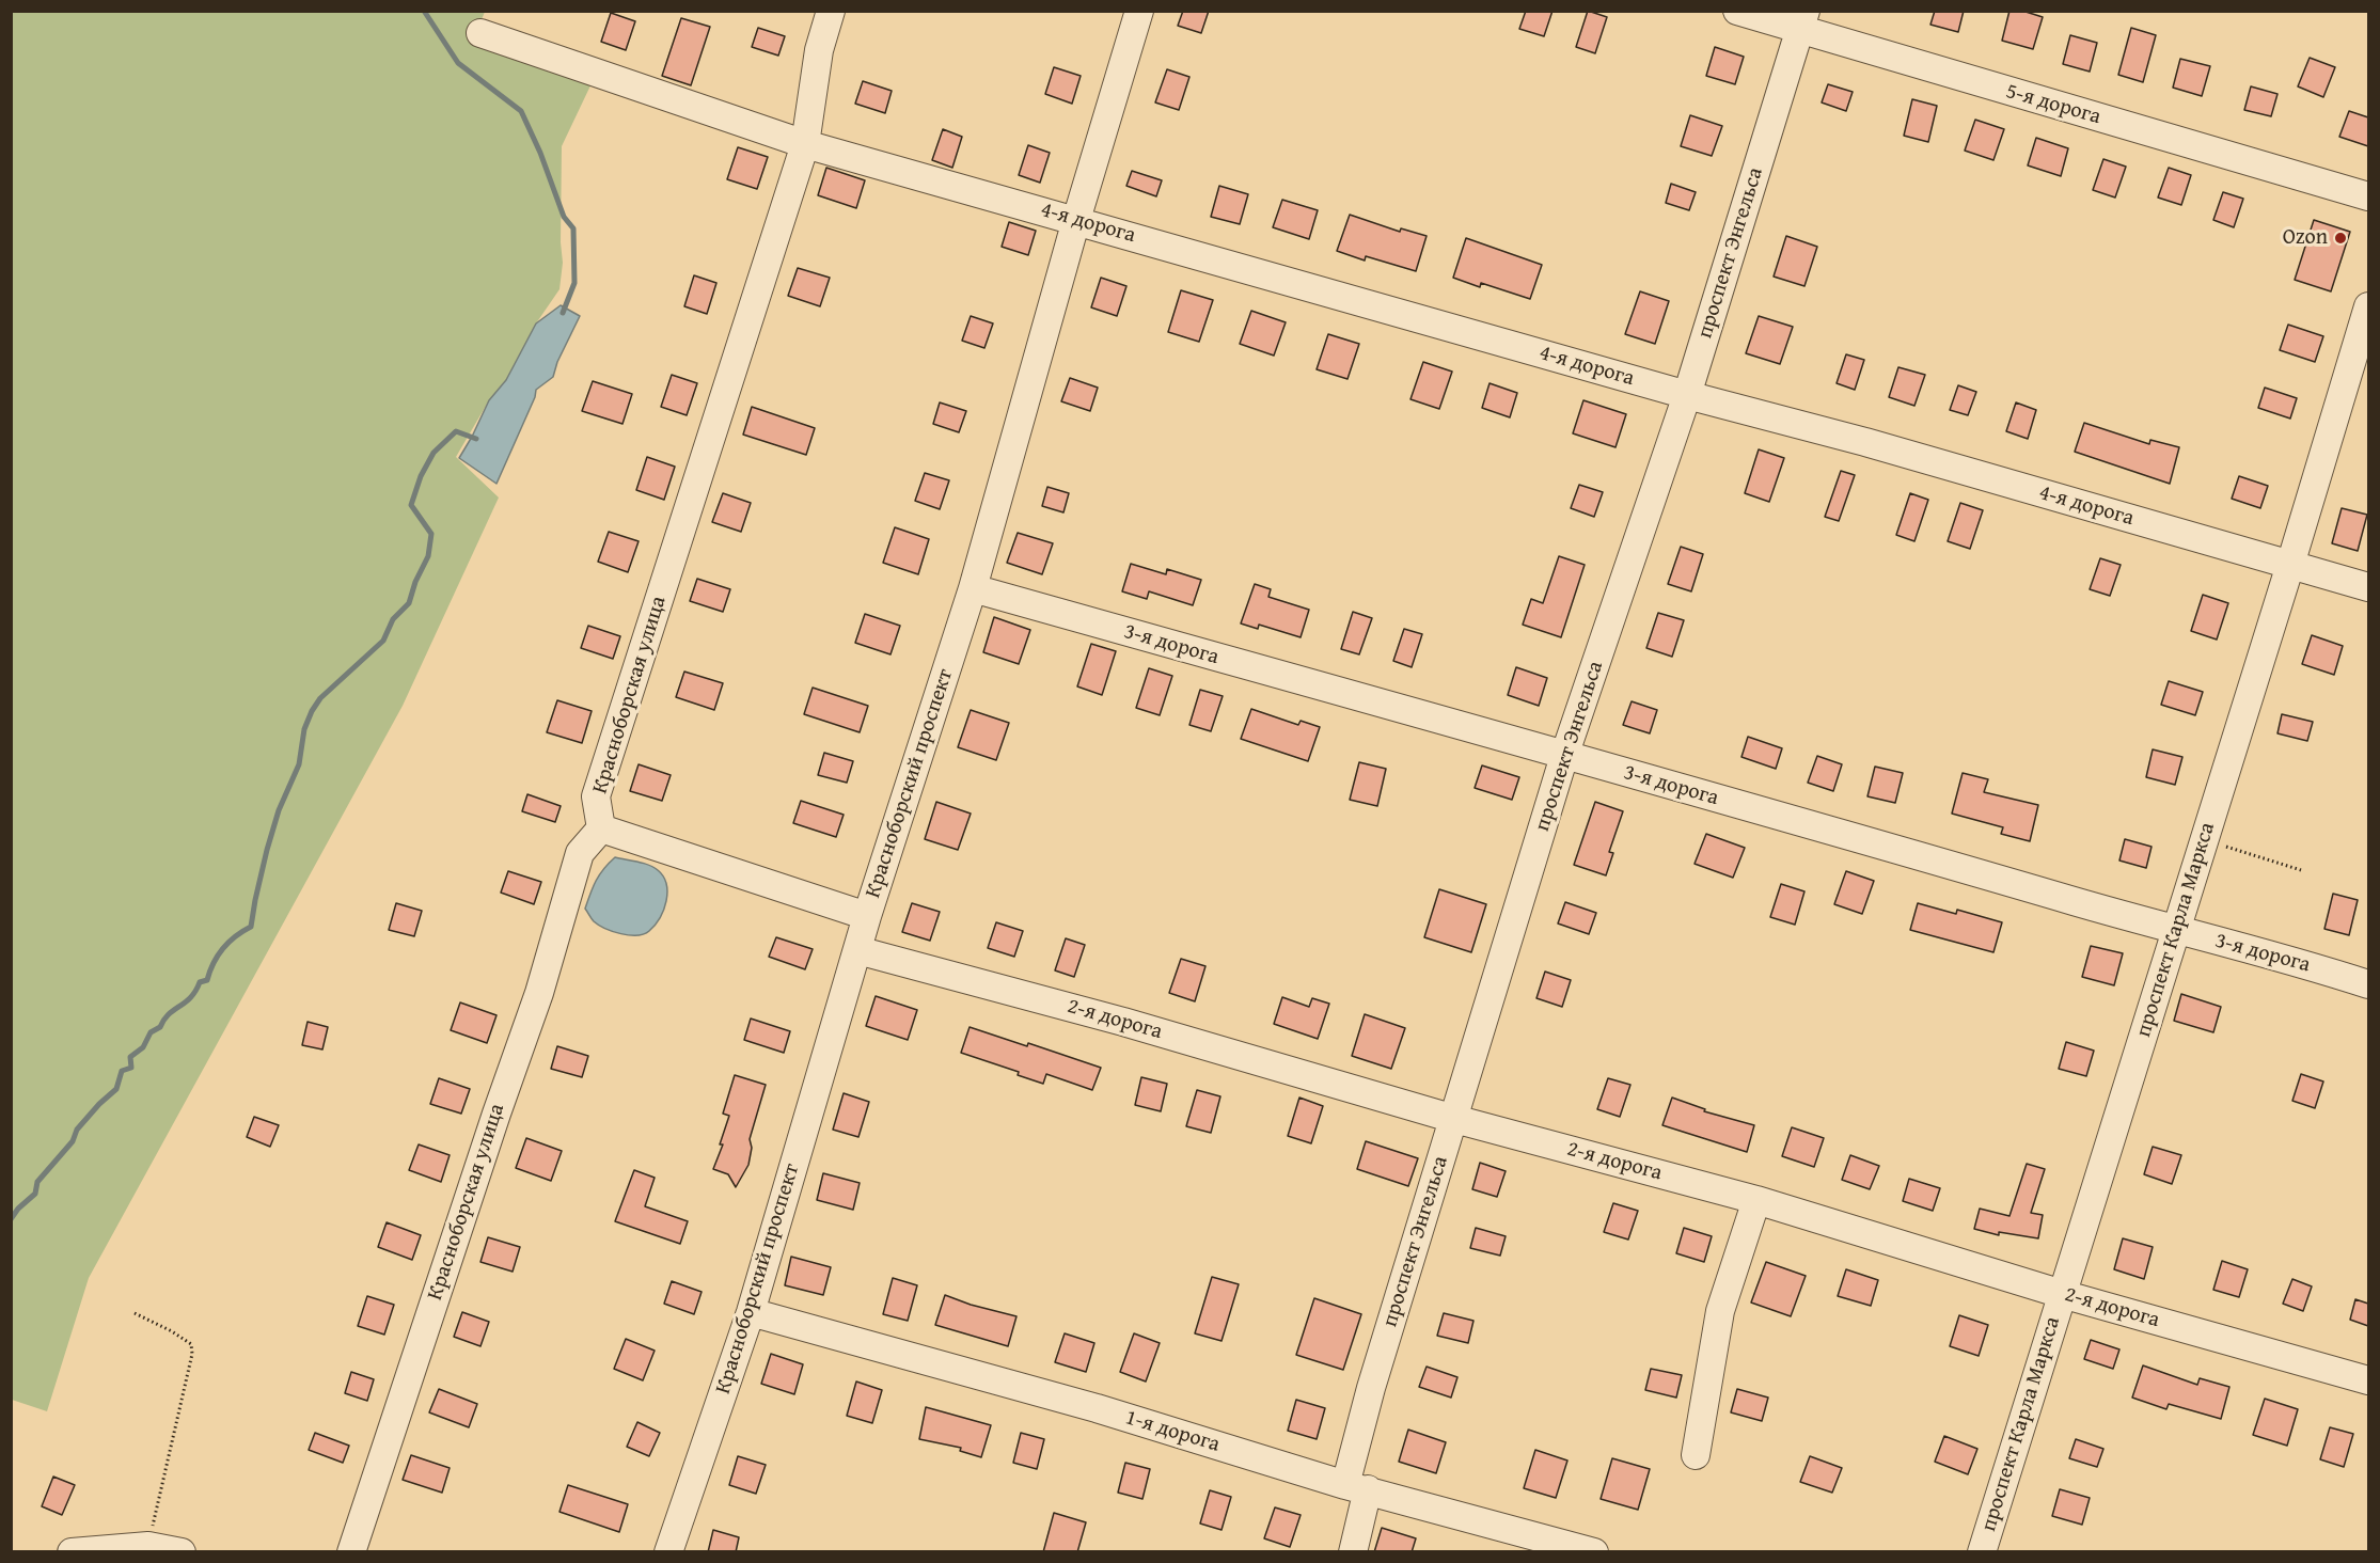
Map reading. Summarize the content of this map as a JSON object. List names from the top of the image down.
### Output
{
  "streets": {
    "street": [
      "5-я дорога",
      "4-я дорога",
      "проспект Энгельса",
      "3-я дорога",
      "Красноборская улица",
      "Красноборский проспект",
      "проспект Карла Маркса",
      "2-я дорога",
      "1-я дорога"
    ]
  },
  "crossings": [
    ["5-я дорога", "проспект Энгельса"],
    ["4-я дорога", "проспект Энгельса"],
    ["4-я дорога", "Красноборская улица"],
    ["4-я дорога", "Красноборский проспект"],
    ["4-я дорога", "проспект Карла Маркса"],
    ["проспект Энгельса", "3-я дорога"],
    ["проспект Энгельса", "2-я дорога"],
    ["проспект Энгельса", "1-я дорога"],
    ["3-я дорога", "Красноборский проспект"],
    ["3-я дорога", "проспект Карла Маркса"],
    ["Красноборский проспект", "2-я дорога"],
    ["Красноборский проспект", "1-я дорога"],
    ["проспект Карла Маркса", "2-я дорога"]
  ],
  "places": ["Ozon"]
}
